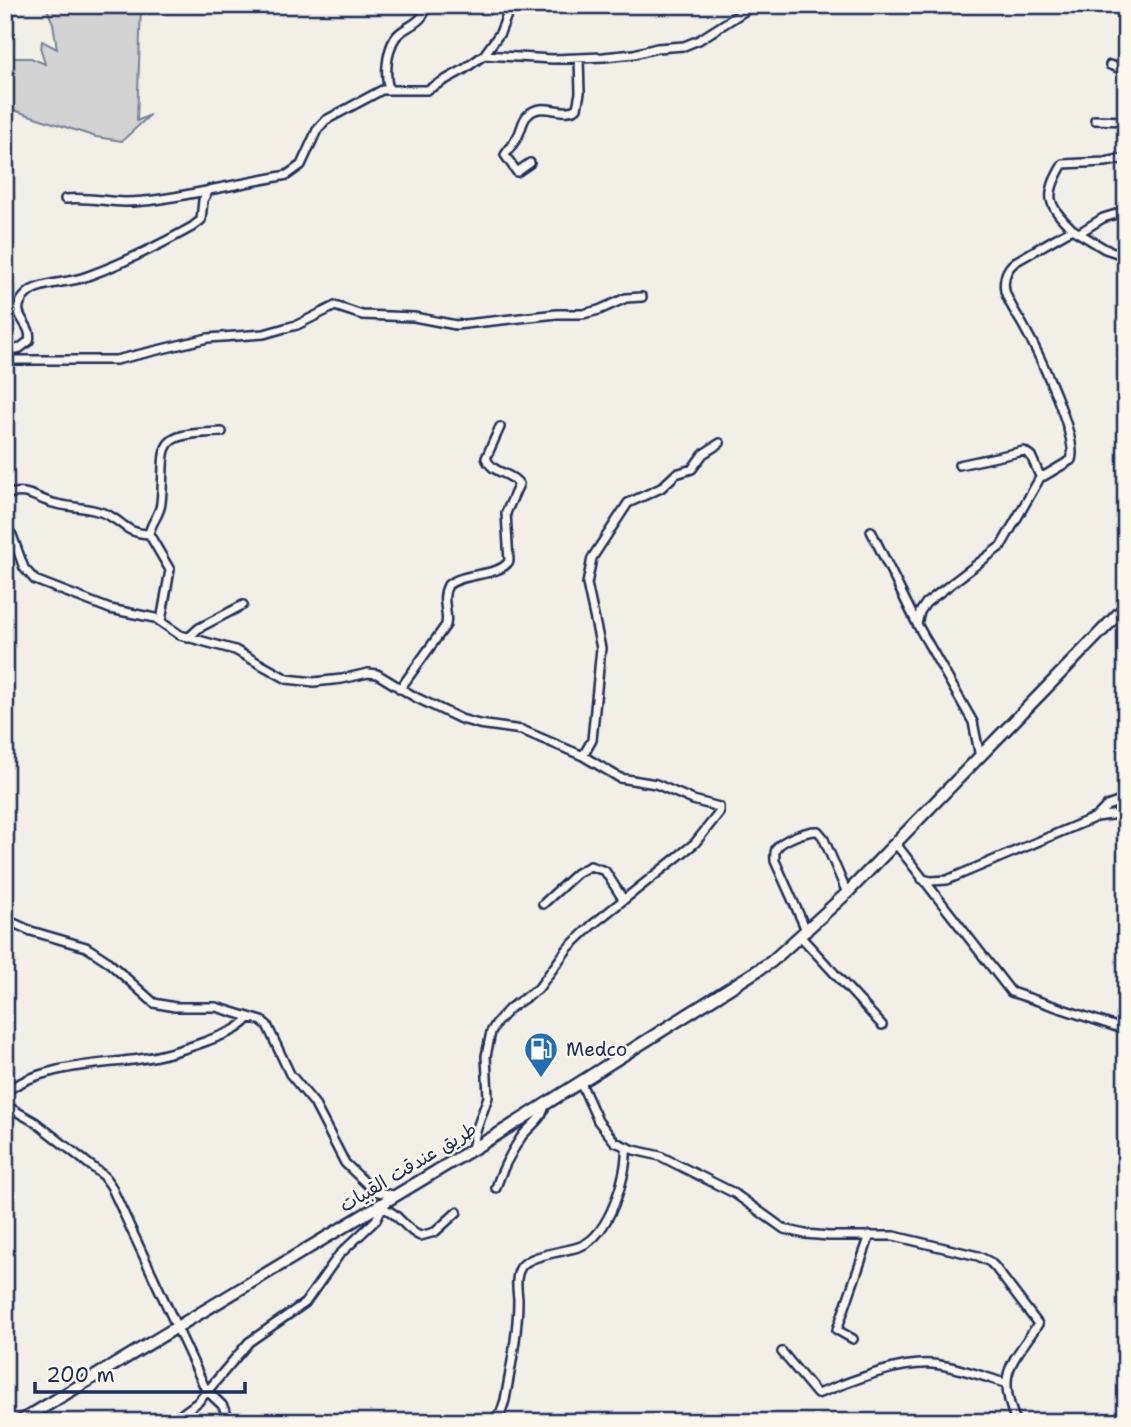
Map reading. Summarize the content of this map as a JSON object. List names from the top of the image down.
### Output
{
  "streets": {
    "main road": ["طريق عندقت القبيات"]
  },
  "places": {
    "fuel station": ["Medco"]
  },
  "scale_bar": "200 m"
}
